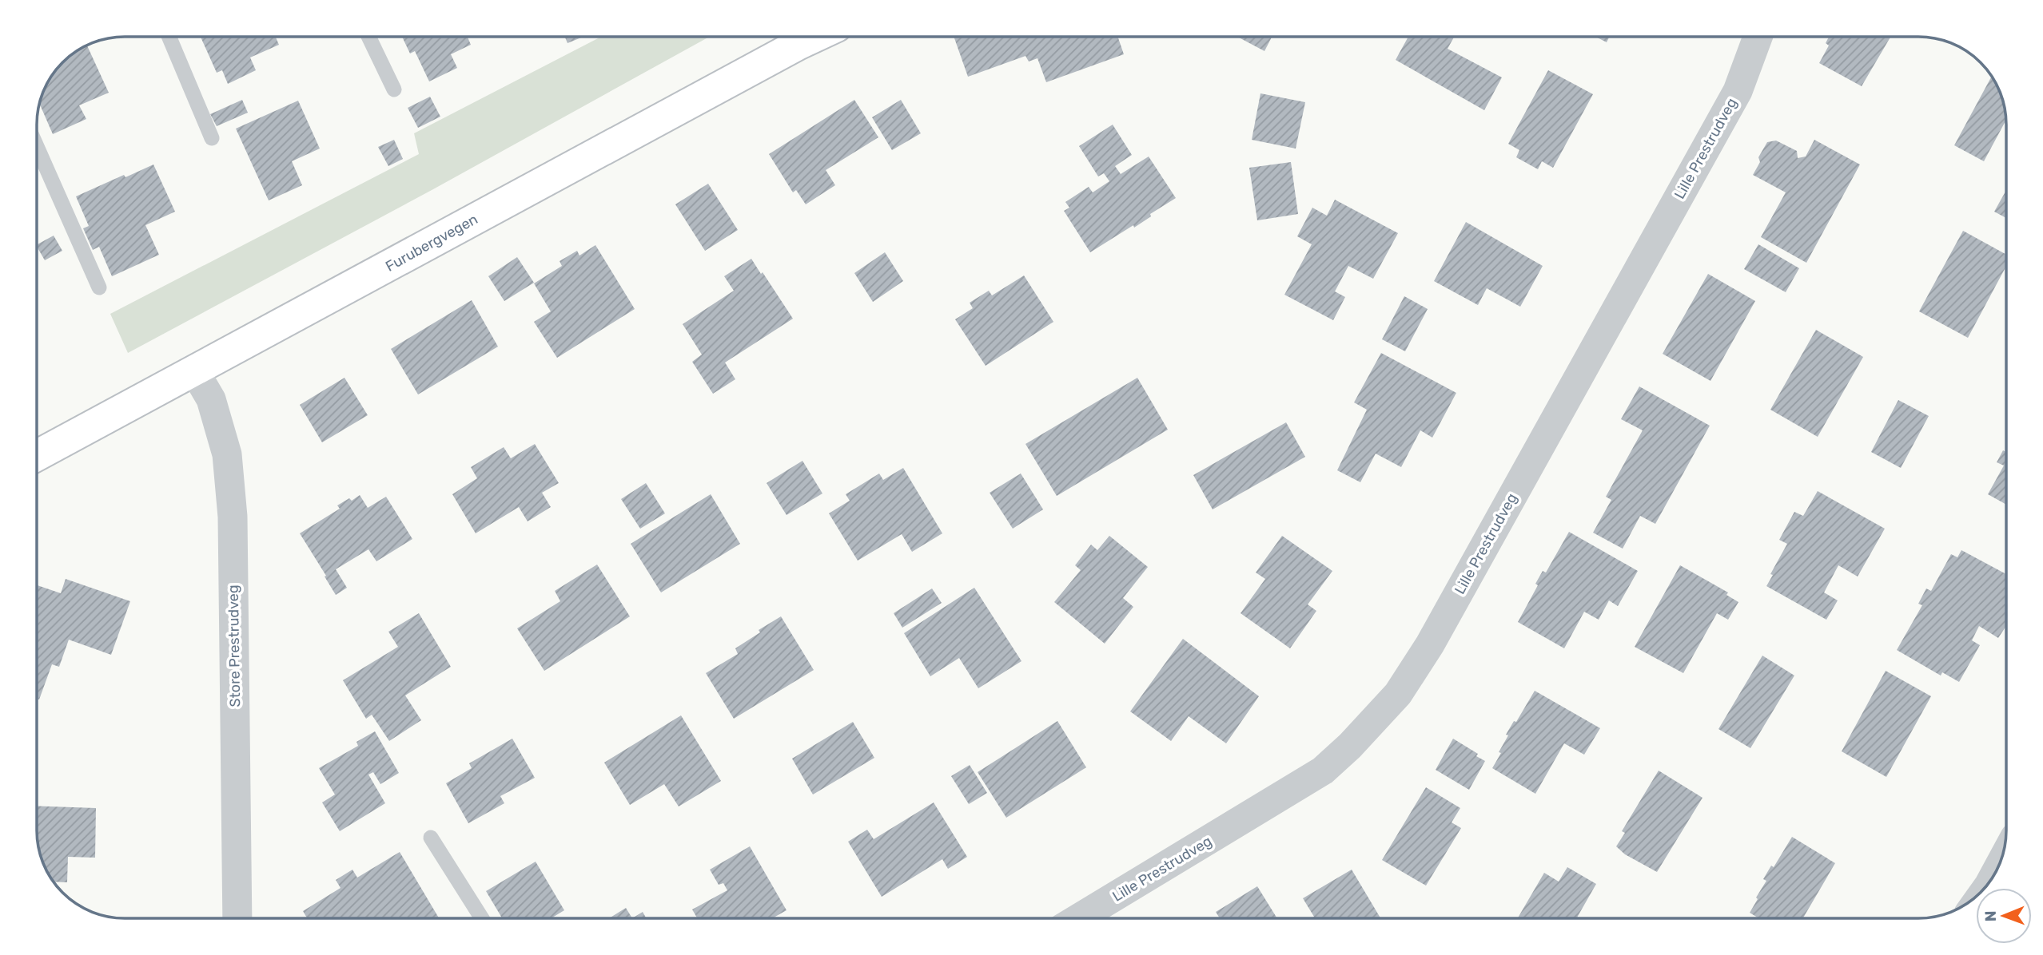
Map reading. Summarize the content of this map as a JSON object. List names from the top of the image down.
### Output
{
  "streets": {
    "main road": ["Furubergvegen"],
    "street": ["Lille Prestrudveg", "Store Prestrudveg"]
  },
  "crossings": [
    ["Furubergvegen", "Store Prestrudveg"]
  ],
  "north": "left"
}
